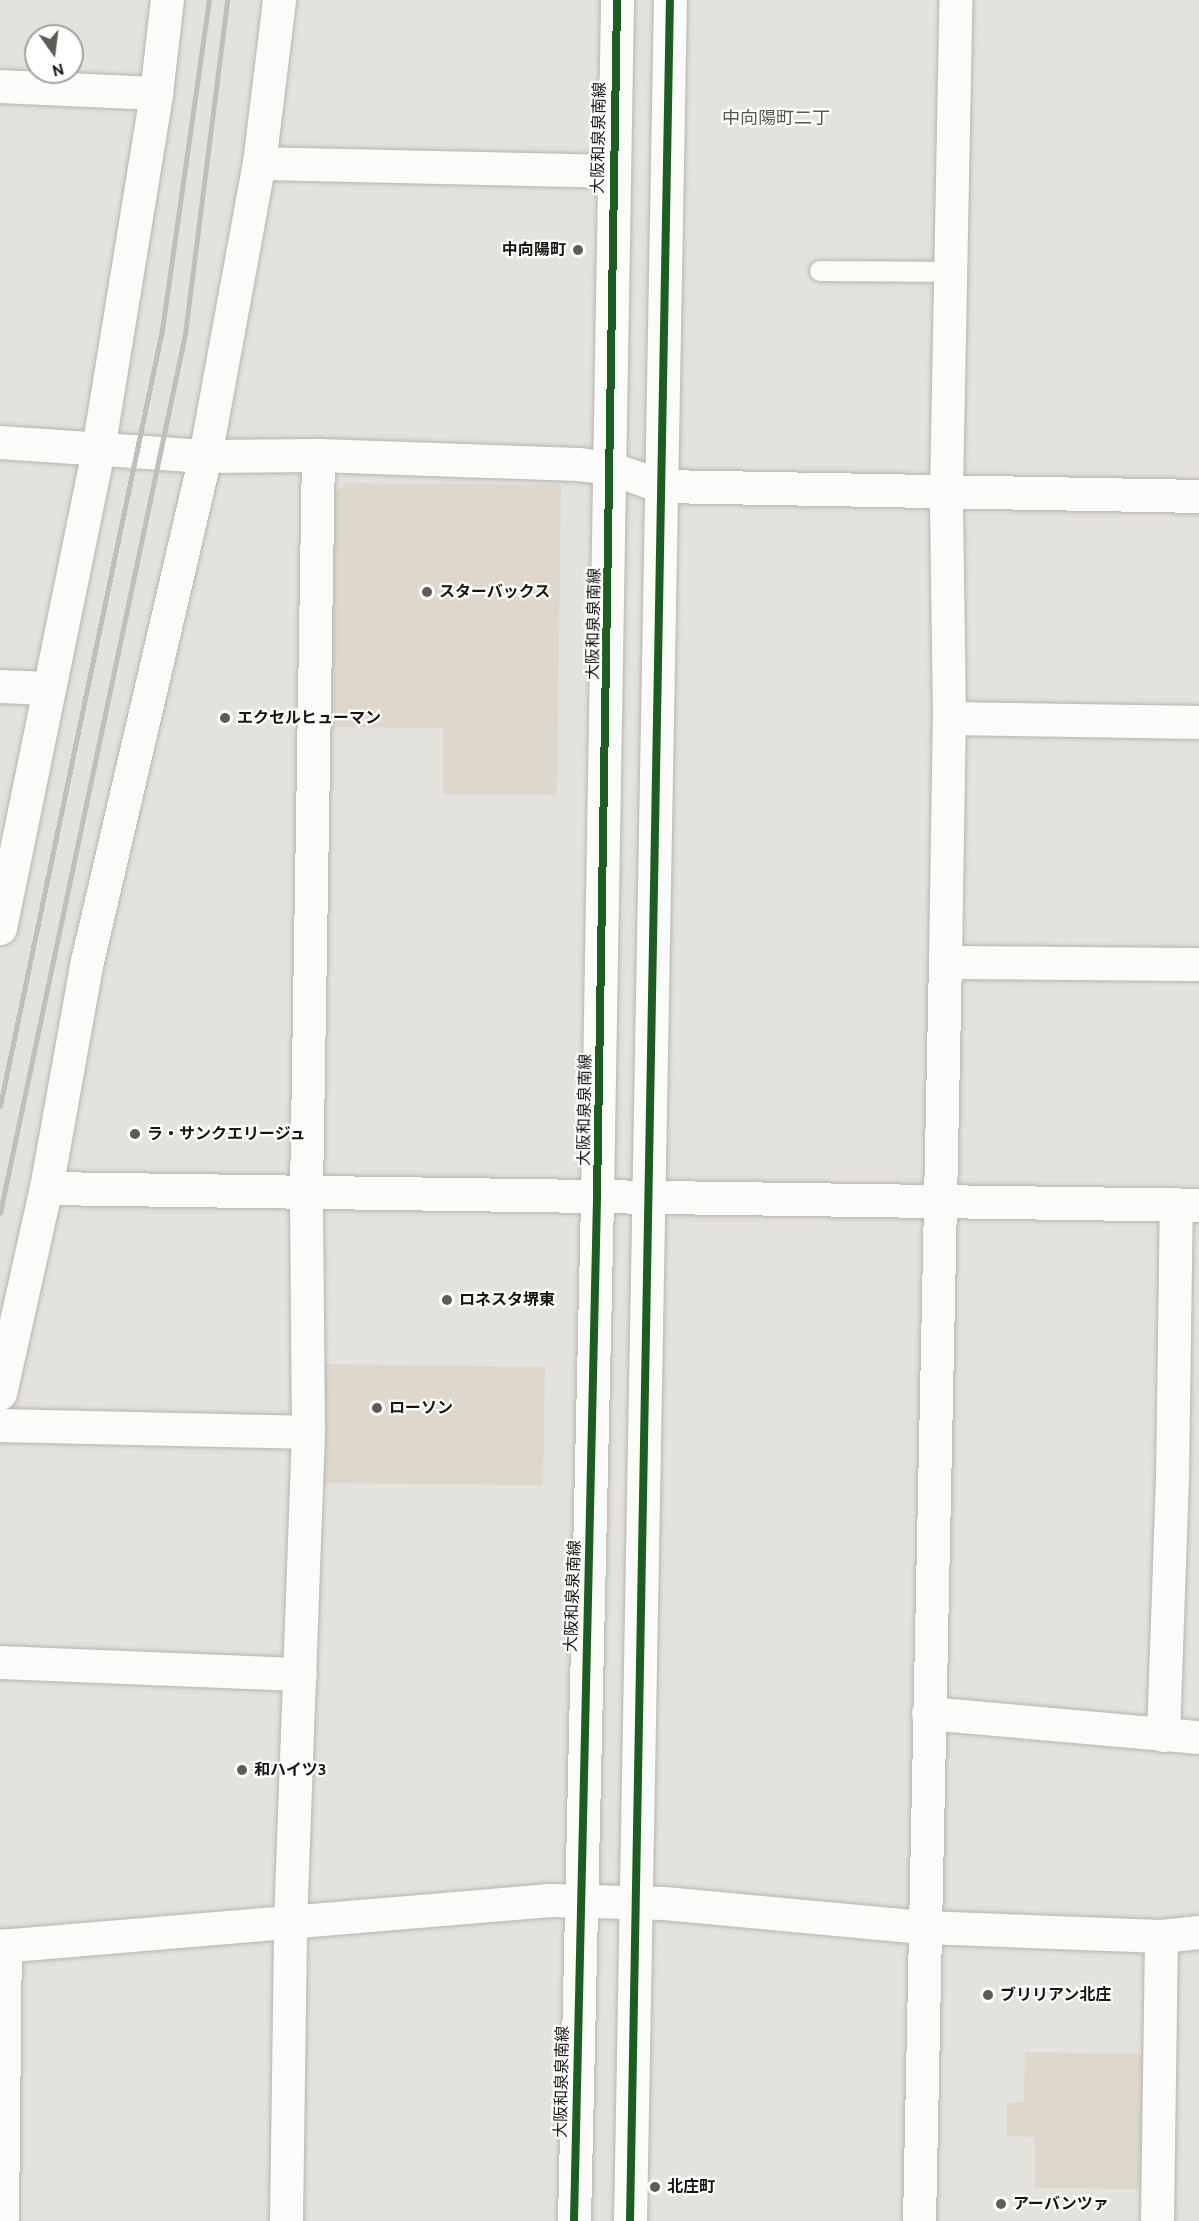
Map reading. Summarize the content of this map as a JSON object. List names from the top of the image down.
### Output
{
  "streets": {
    "street": ["大阪和泉泉南線"]
  },
  "districts": ["中向陽町二丁"],
  "places": [
    "中向陽町",
    "スターバックス",
    "エクセルヒューマン",
    "ラ・サンクエリージュ",
    "ロネスタ堺東",
    "ローソン",
    "和ハイツ3",
    "ブリリアン北庄",
    "北庄町",
    "アーバンツァ"
  ],
  "north": "bottom"
}
